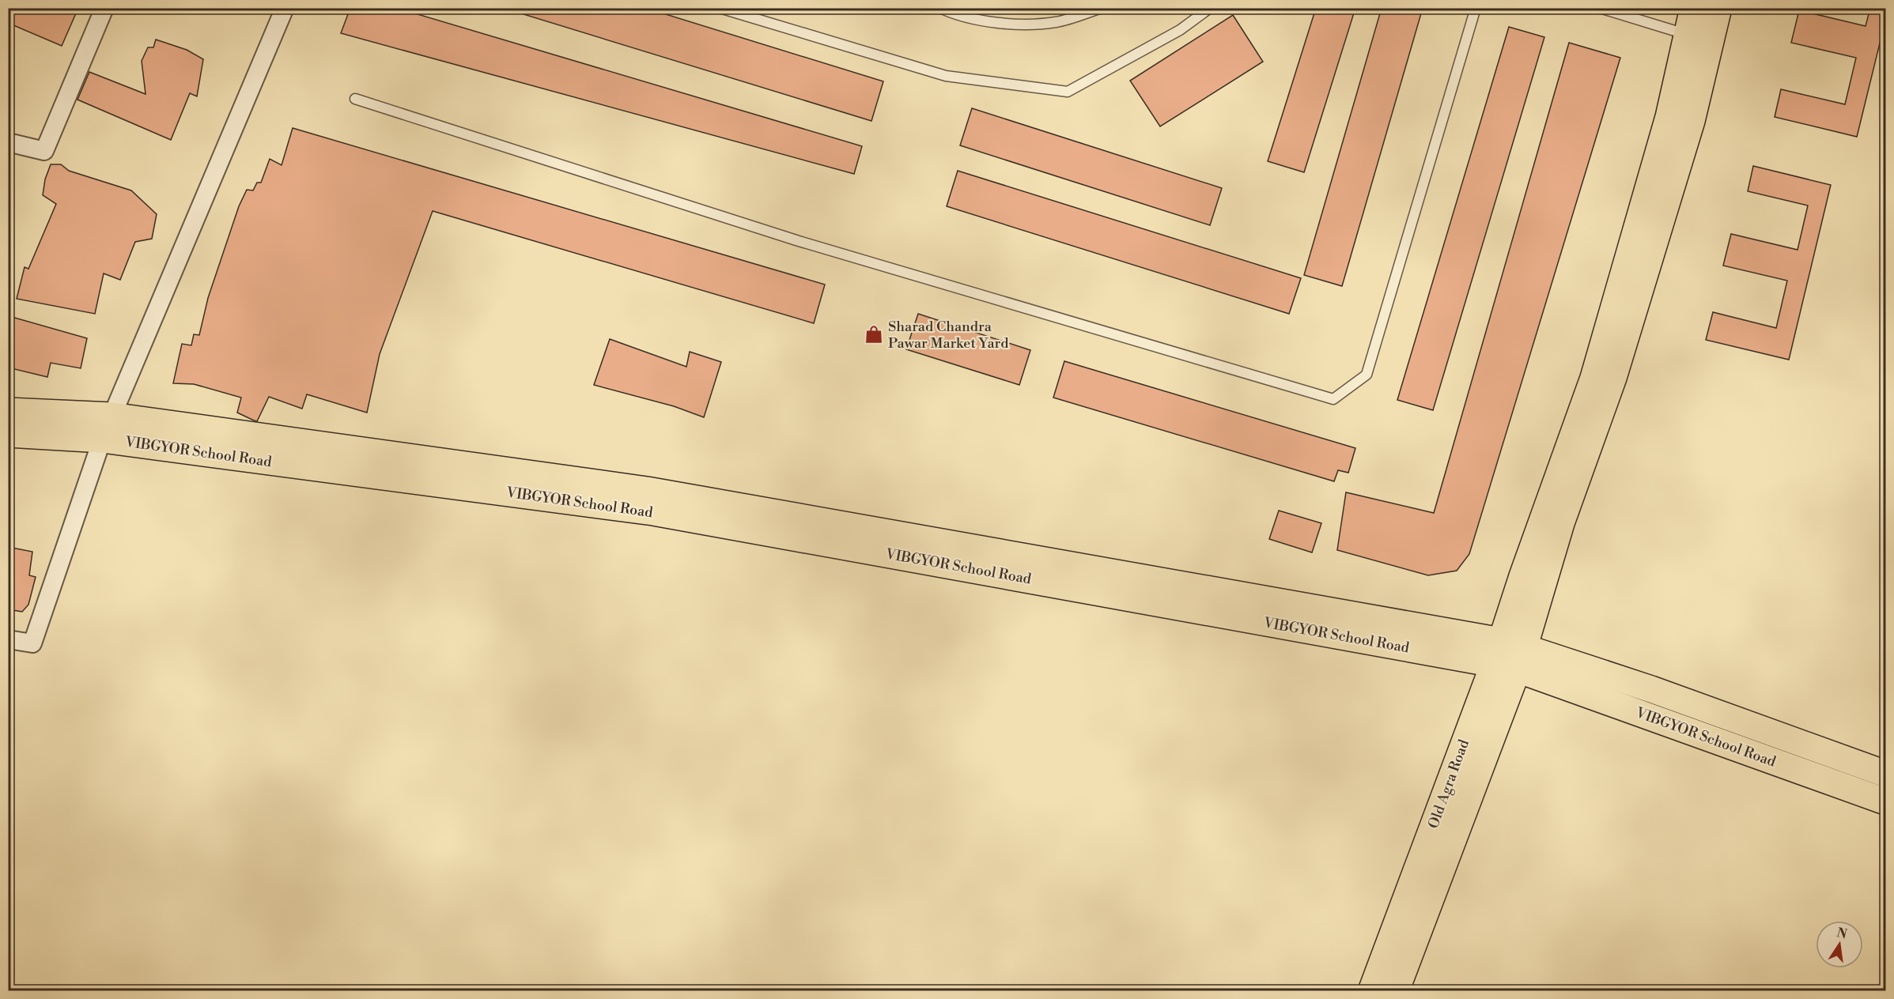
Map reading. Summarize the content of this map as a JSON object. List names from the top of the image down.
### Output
{
  "streets": {
    "main road": ["VIBGYOR School Road", "Old Agra Road"]
  },
  "crossings": [
    ["VIBGYOR School Road", "Old Agra Road"]
  ],
  "places": {
    "shop": ["Sharad Chandra Pawar Market Yard"]
  },
  "north": "top"
}
